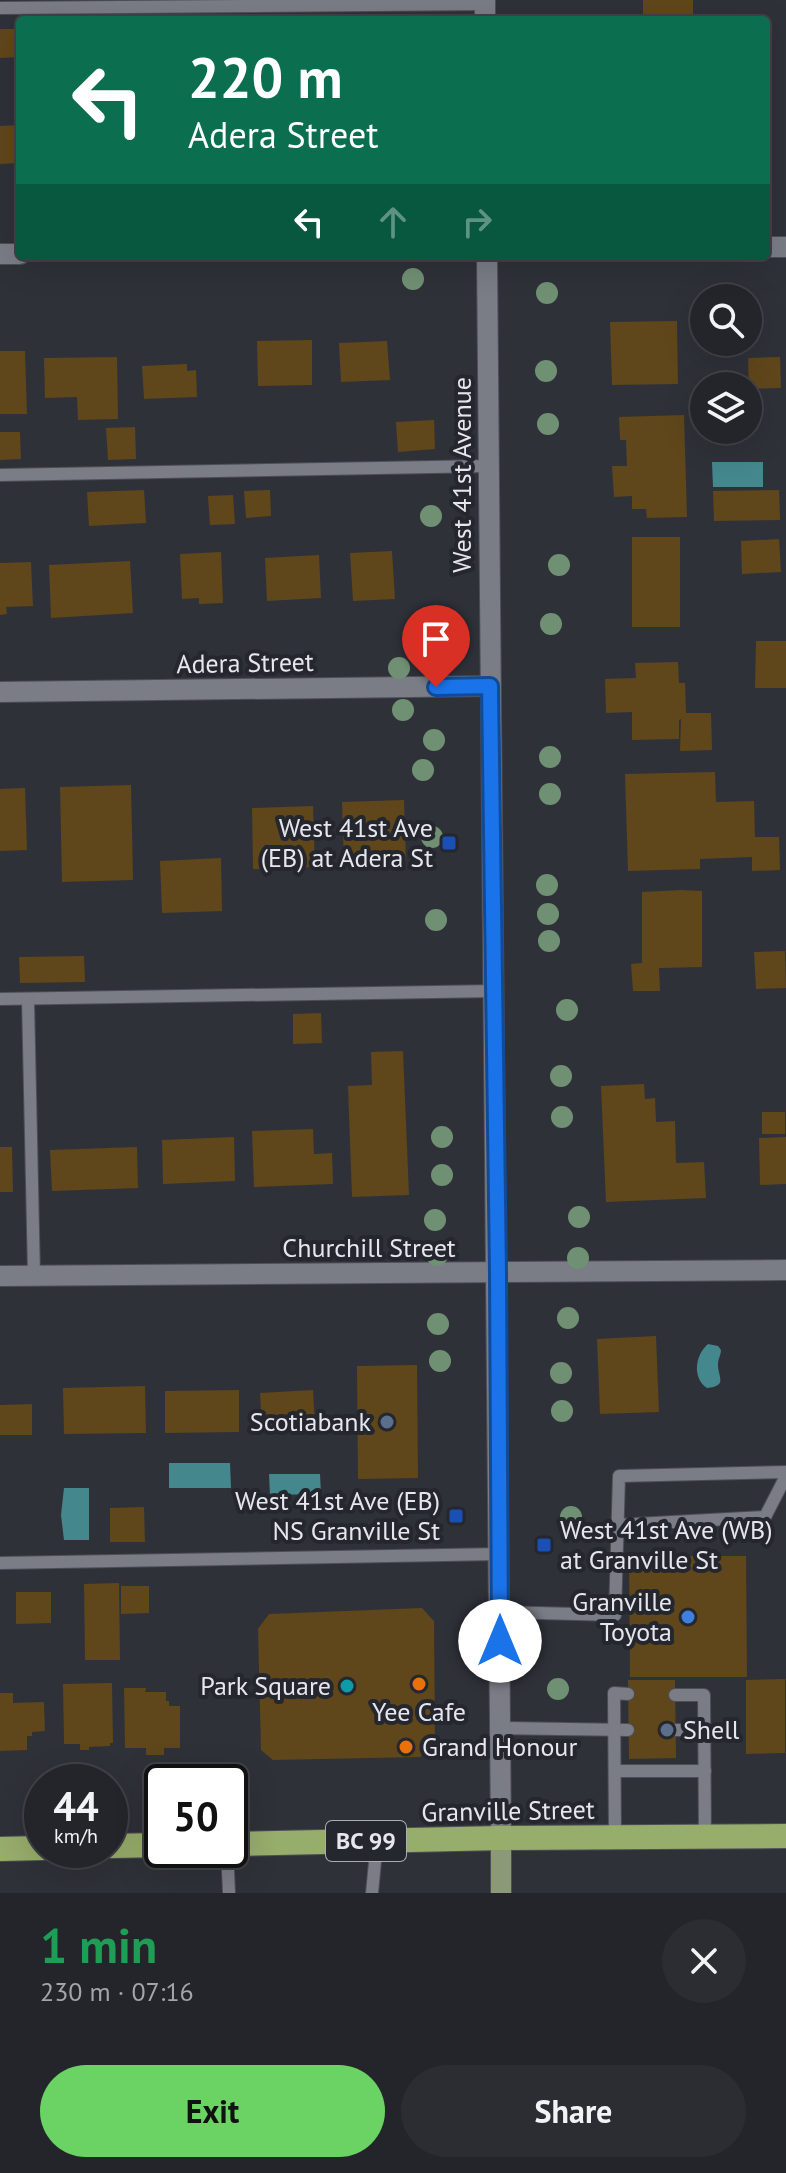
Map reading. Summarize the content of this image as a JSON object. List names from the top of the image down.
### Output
{
  "streets": {
    "highway": ["Granville Street", "BC 99"],
    "main road": ["West 41st Avenue", "Adera Street", "Churchill Street"]
  },
  "crossings": [
    ["West 41st Avenue", "Adera Street"],
    ["West 41st Avenue", "Churchill Street"],
    ["West 41st Avenue", "Granville Street"]
  ],
  "places": {
    "transit": ["West 41st Ave (EB) at Adera St", "West 41st Ave (EB) NS Granville St", "West 41st Ave (WB) at Granville St"],
    "other": [
      "Scotiabank",
      "Granville Toyota",
      "Yee Cafe",
      "Park Square",
      "Shell",
      "Grand Honour"
    ]
  },
  "page": {
    "turn": ["220 m", "Adera Street"],
    "speed": "44 km/h",
    "limit": "50",
    "heading": ["1 min", "230 m · 07:16"],
    "buttons": ["Exit", "Share"]
  }
}
